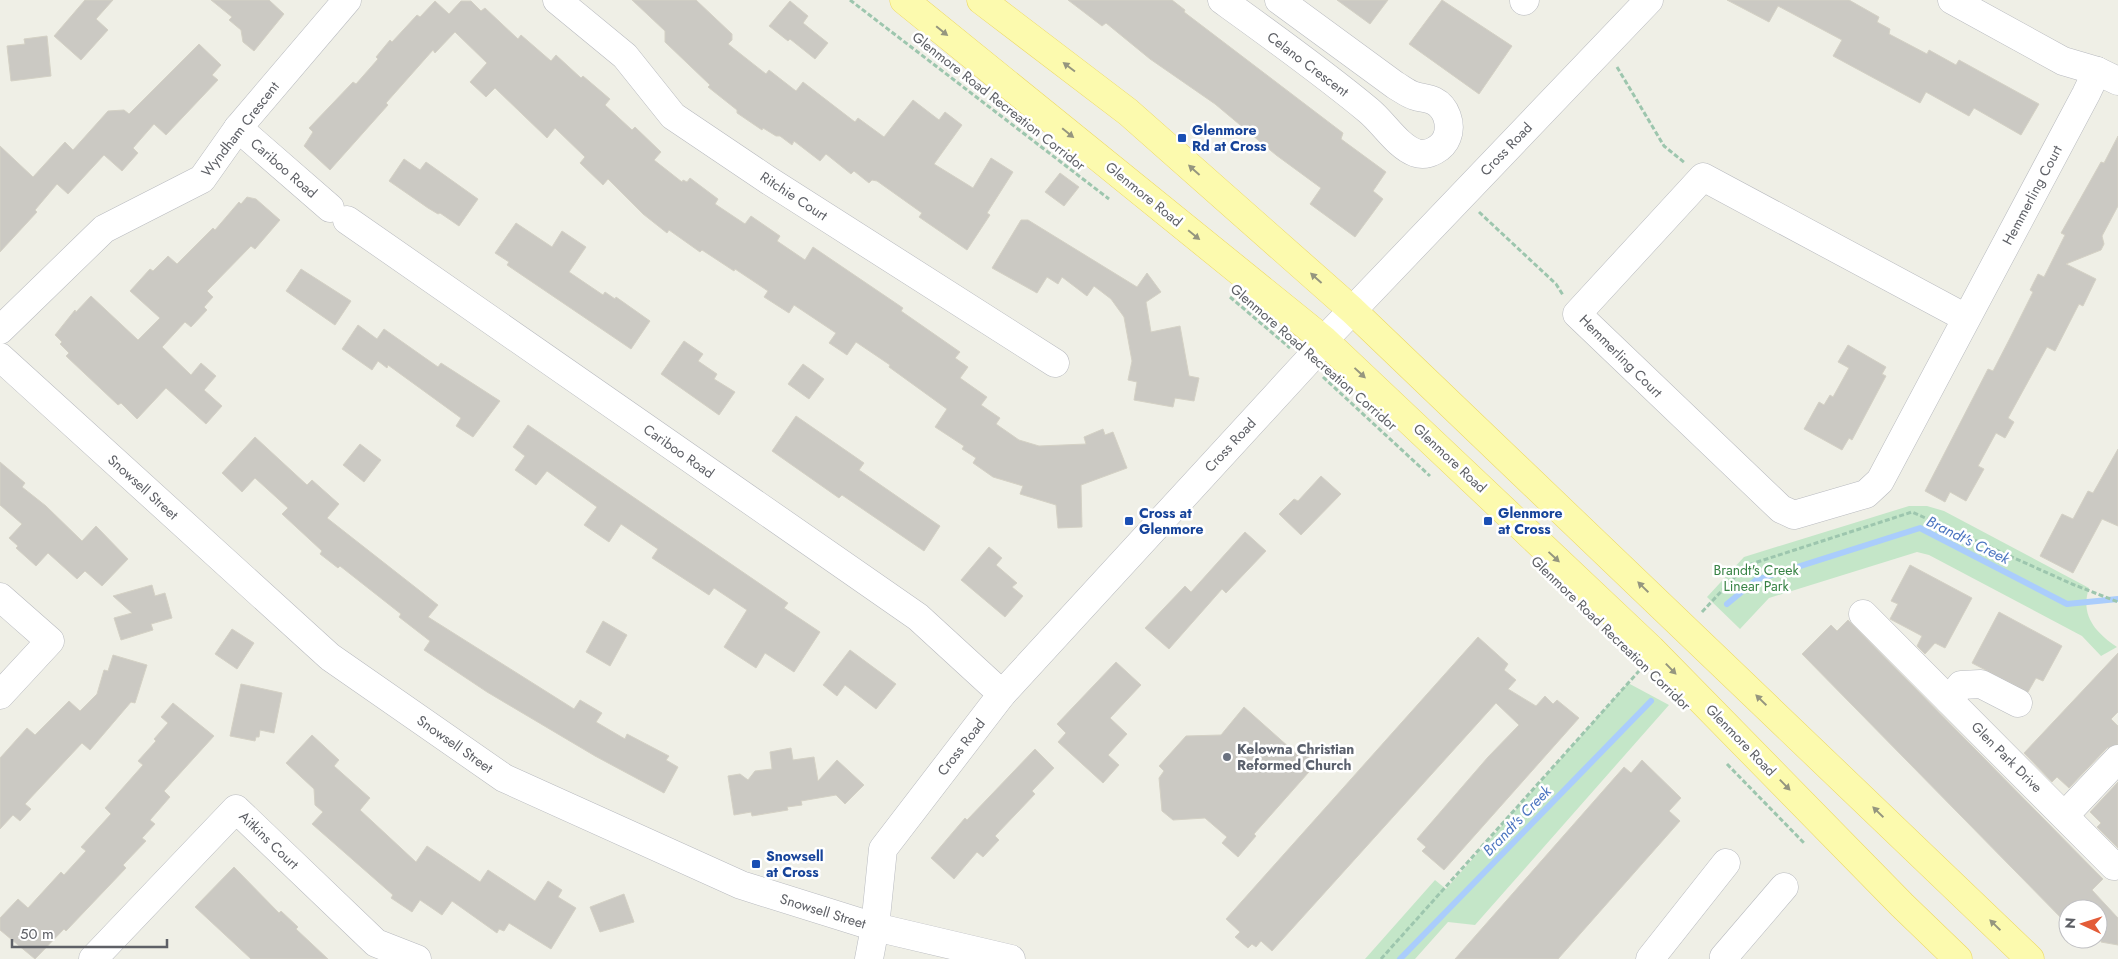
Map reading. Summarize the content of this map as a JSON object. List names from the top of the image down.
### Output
{
  "streets": {
    "main road": ["Glenmore Road"],
    "street": [
      "Celano Crescent",
      "Wyndham Crescent",
      "Cross Road",
      "Cariboo Road",
      "Hemmerling Court",
      "Ritchie Court",
      "Snowsell Street",
      "Glen Park Drive",
      "Aitkins Court"
    ],
    "path": ["Glenmore Road Recreation Corridor"]
  },
  "crossings": [
    ["Glenmore Road Recreation Corridor", "Cross Road"],
    ["Wyndham Crescent", "Cariboo Road"],
    ["Cross Road", "Cariboo Road"],
    ["Cross Road", "Glenmore Road"],
    ["Cross Road", "Snowsell Street"]
  ],
  "water": ["Brandt's Creek"],
  "parks": ["Brandt's Creek Linear Park"],
  "places": {
    "transit": [
      "Glenmore Rd at Cross",
      "Cross at Glenmore",
      "Glenmore at Cross",
      "Snowsell at Cross"
    ],
    "other": ["Kelowna Christian Reformed Church"]
  },
  "scale_bar": "50 m",
  "north": "left"
}
